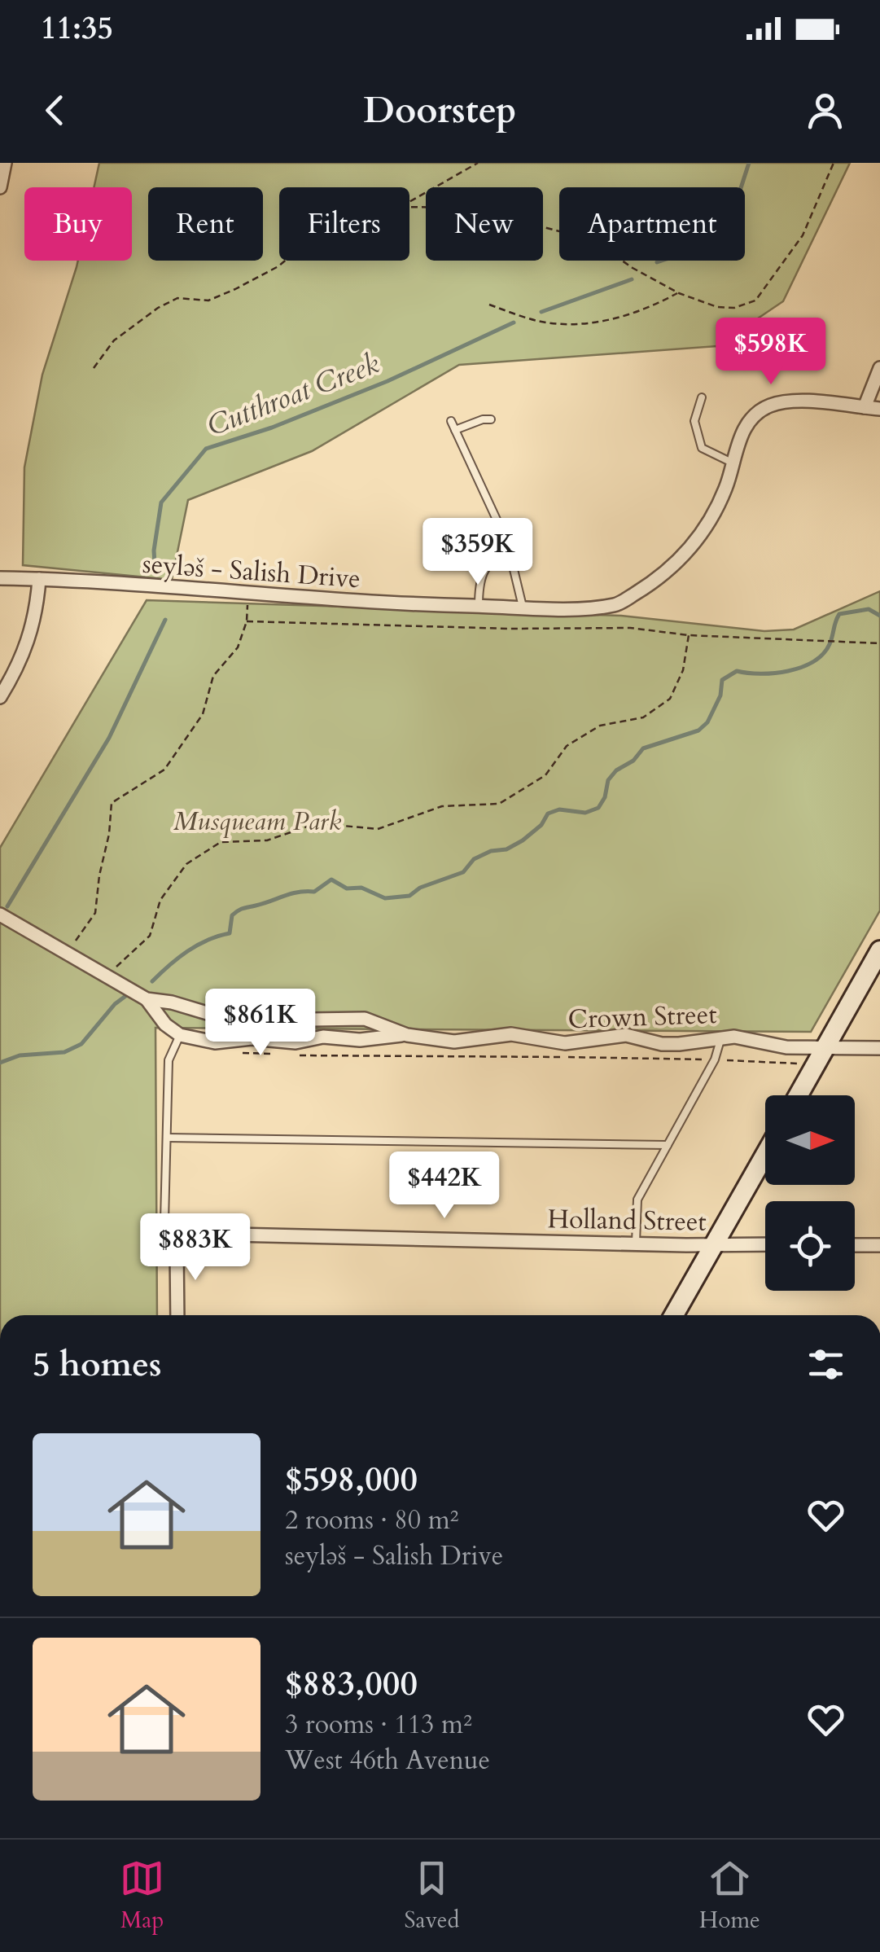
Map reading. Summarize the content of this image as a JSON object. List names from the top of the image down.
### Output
{
  "streets": {
    "street": ["seyləš - Salish Drive", "Crown Street", "Holland Street"]
  },
  "water": ["Cutthroat Creek"],
  "parks": ["Musqueam Park"],
  "north": "right",
  "page": {
    "status": "11:35",
    "header": "Doorstep",
    "chip": [
      "Buy",
      "Rent",
      "Filters",
      "New",
      "Apartment"
    ],
    "price": [
      "$598K",
      "$359K",
      "$861K",
      "$442K",
      "$883K"
    ],
    "heading": "5 homes",
    "list": [
      {
        "name": "$598,000",
        "note": "2 rooms · 80 m² · seyləš - Salish Drive"
      },
      {
        "name": "$883,000",
        "note": "3 rooms · 113 m² · West 46th Avenue"
      }
    ],
    "tabs": ["Map", "Saved", "Home"]
  }
}
